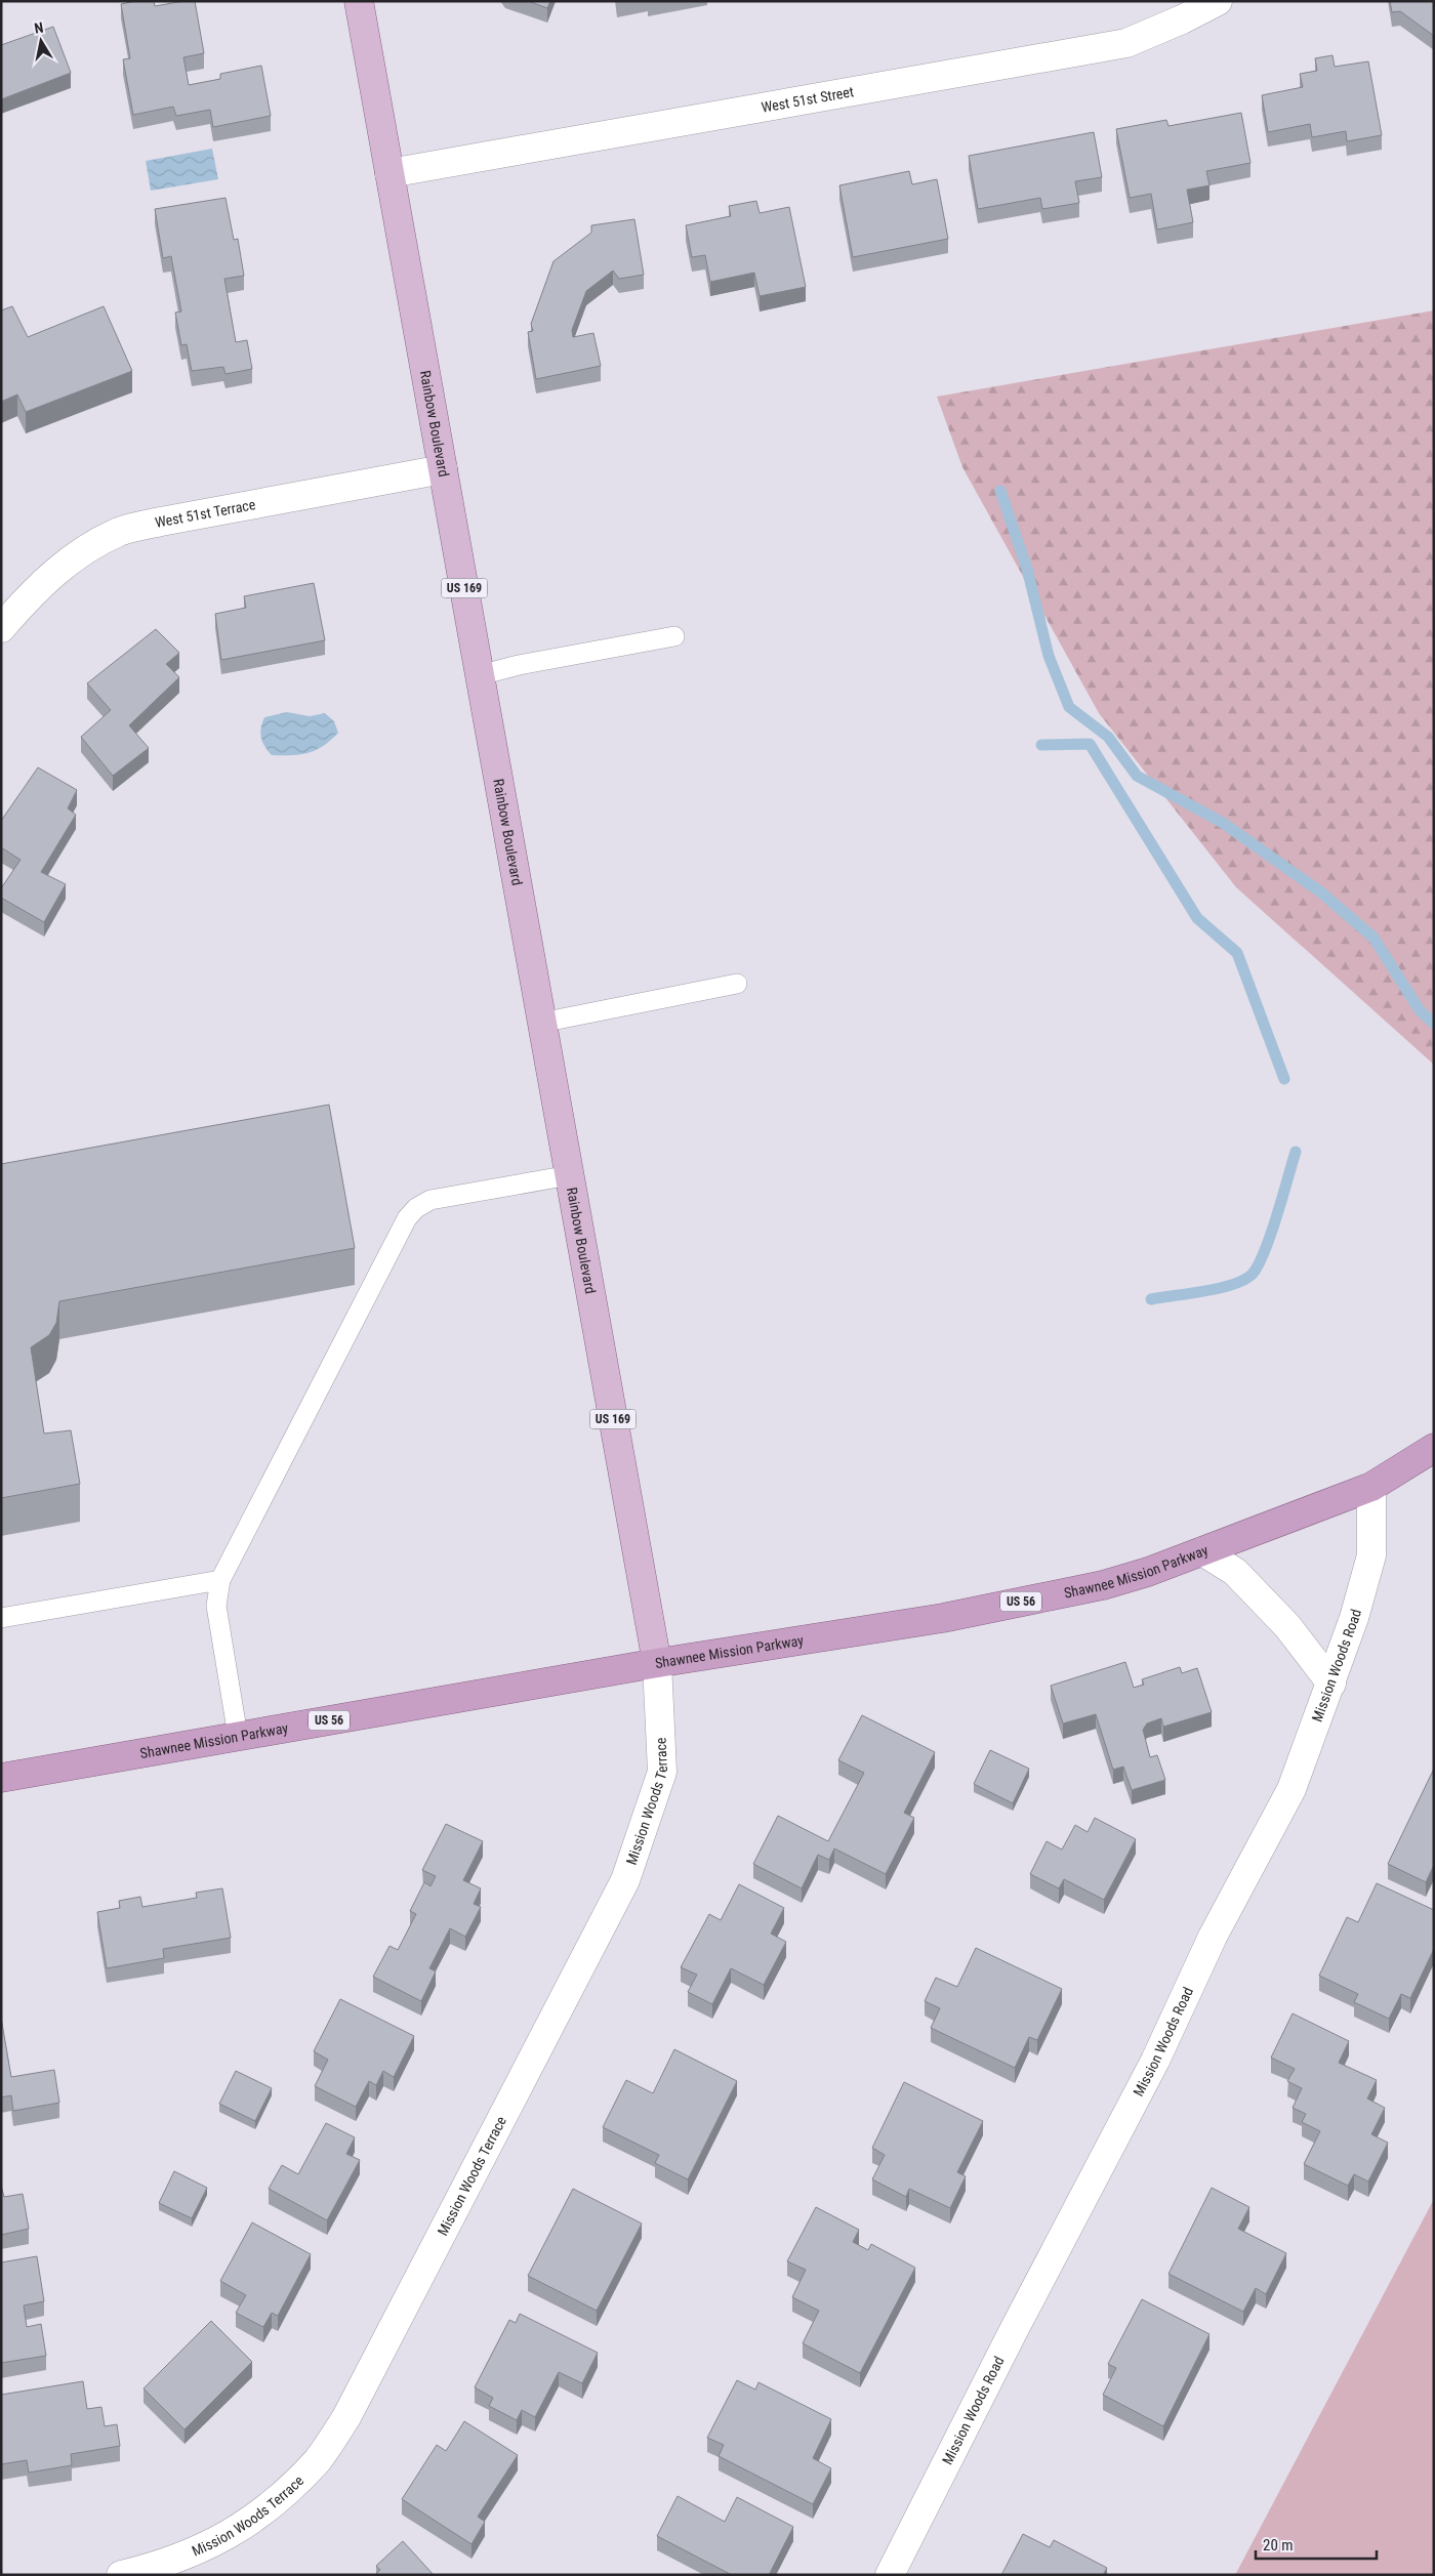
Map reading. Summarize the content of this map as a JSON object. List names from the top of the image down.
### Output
{
  "streets": {
    "highway": ["Shawnee Mission Parkway", "US 56"],
    "main road": ["Rainbow Boulevard", "US 169"],
    "street": [
      "West 51st Street",
      "West 51st Terrace",
      "Mission Woods Road",
      "Mission Woods Terrace"
    ]
  },
  "crossings": [
    ["West 51st Street", "Rainbow Boulevard"],
    ["Rainbow Boulevard", "West 51st Terrace"],
    ["Rainbow Boulevard", "Shawnee Mission Parkway"],
    ["Rainbow Boulevard", "Mission Woods Terrace"],
    ["Shawnee Mission Parkway", "Mission Woods Road"],
    ["Shawnee Mission Parkway", "Mission Woods Terrace"]
  ],
  "scale_bar": "20 m",
  "north": "top"
}
